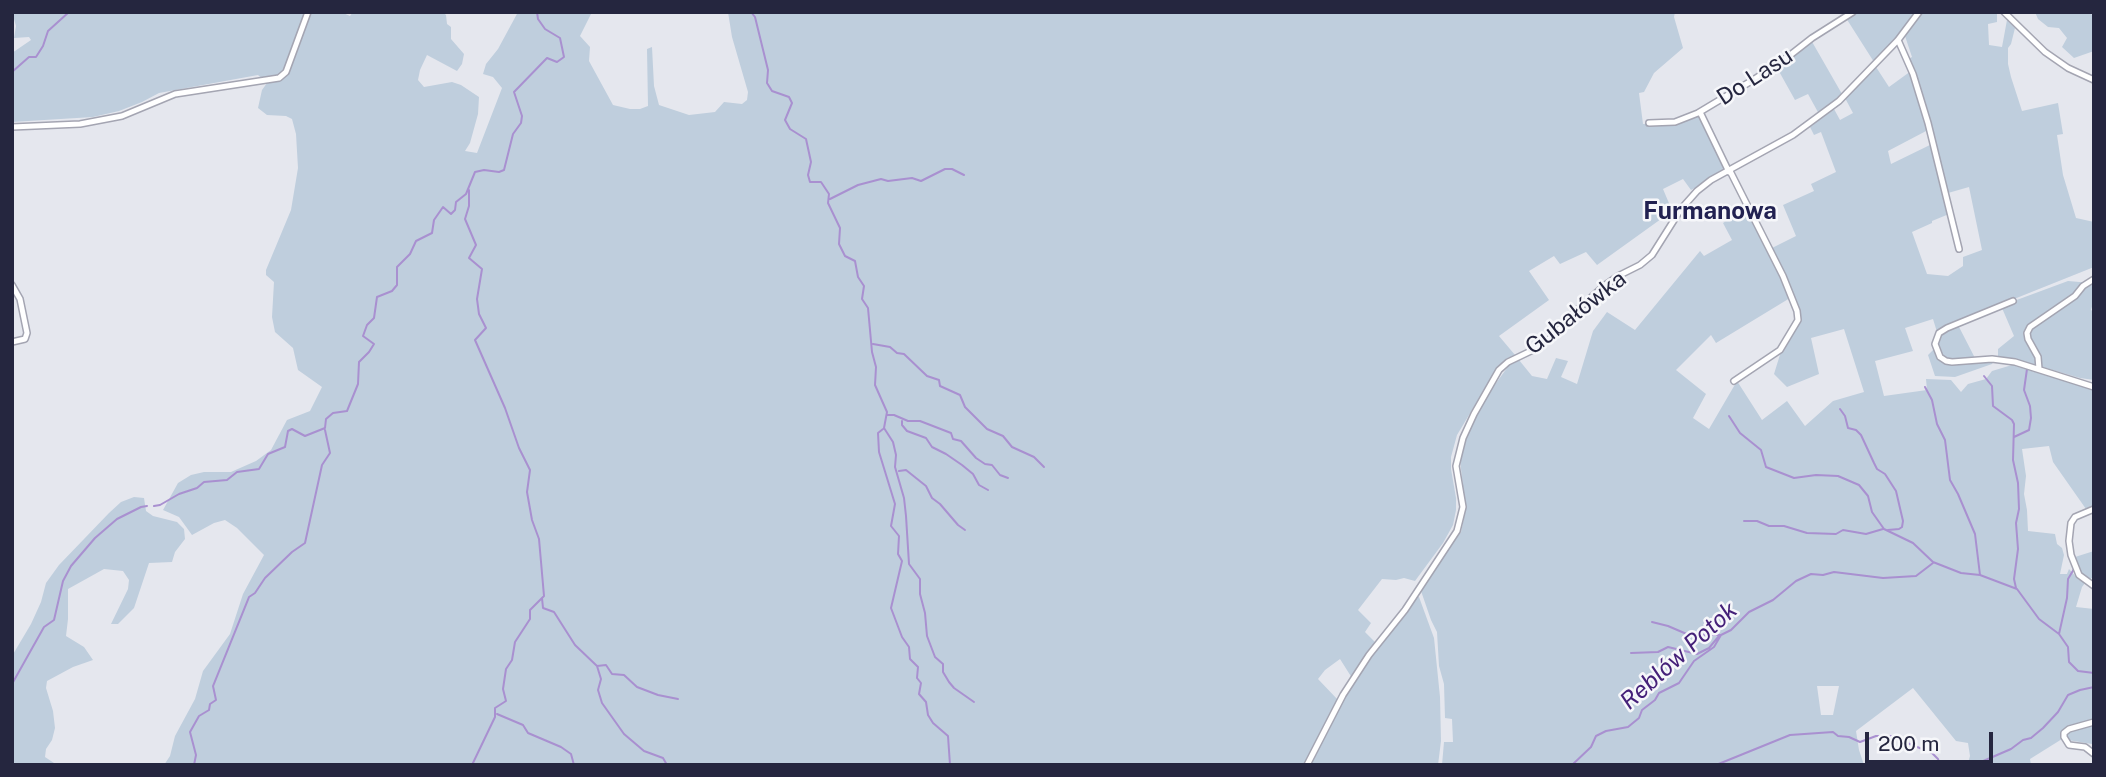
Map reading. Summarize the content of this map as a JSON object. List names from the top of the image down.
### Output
{
  "streets": {
    "street": ["Do Lasu", "Gubałówka"]
  },
  "districts": ["Furmanowa"],
  "water": ["Reblów Potok"],
  "scale_bar": "200 m"
}
